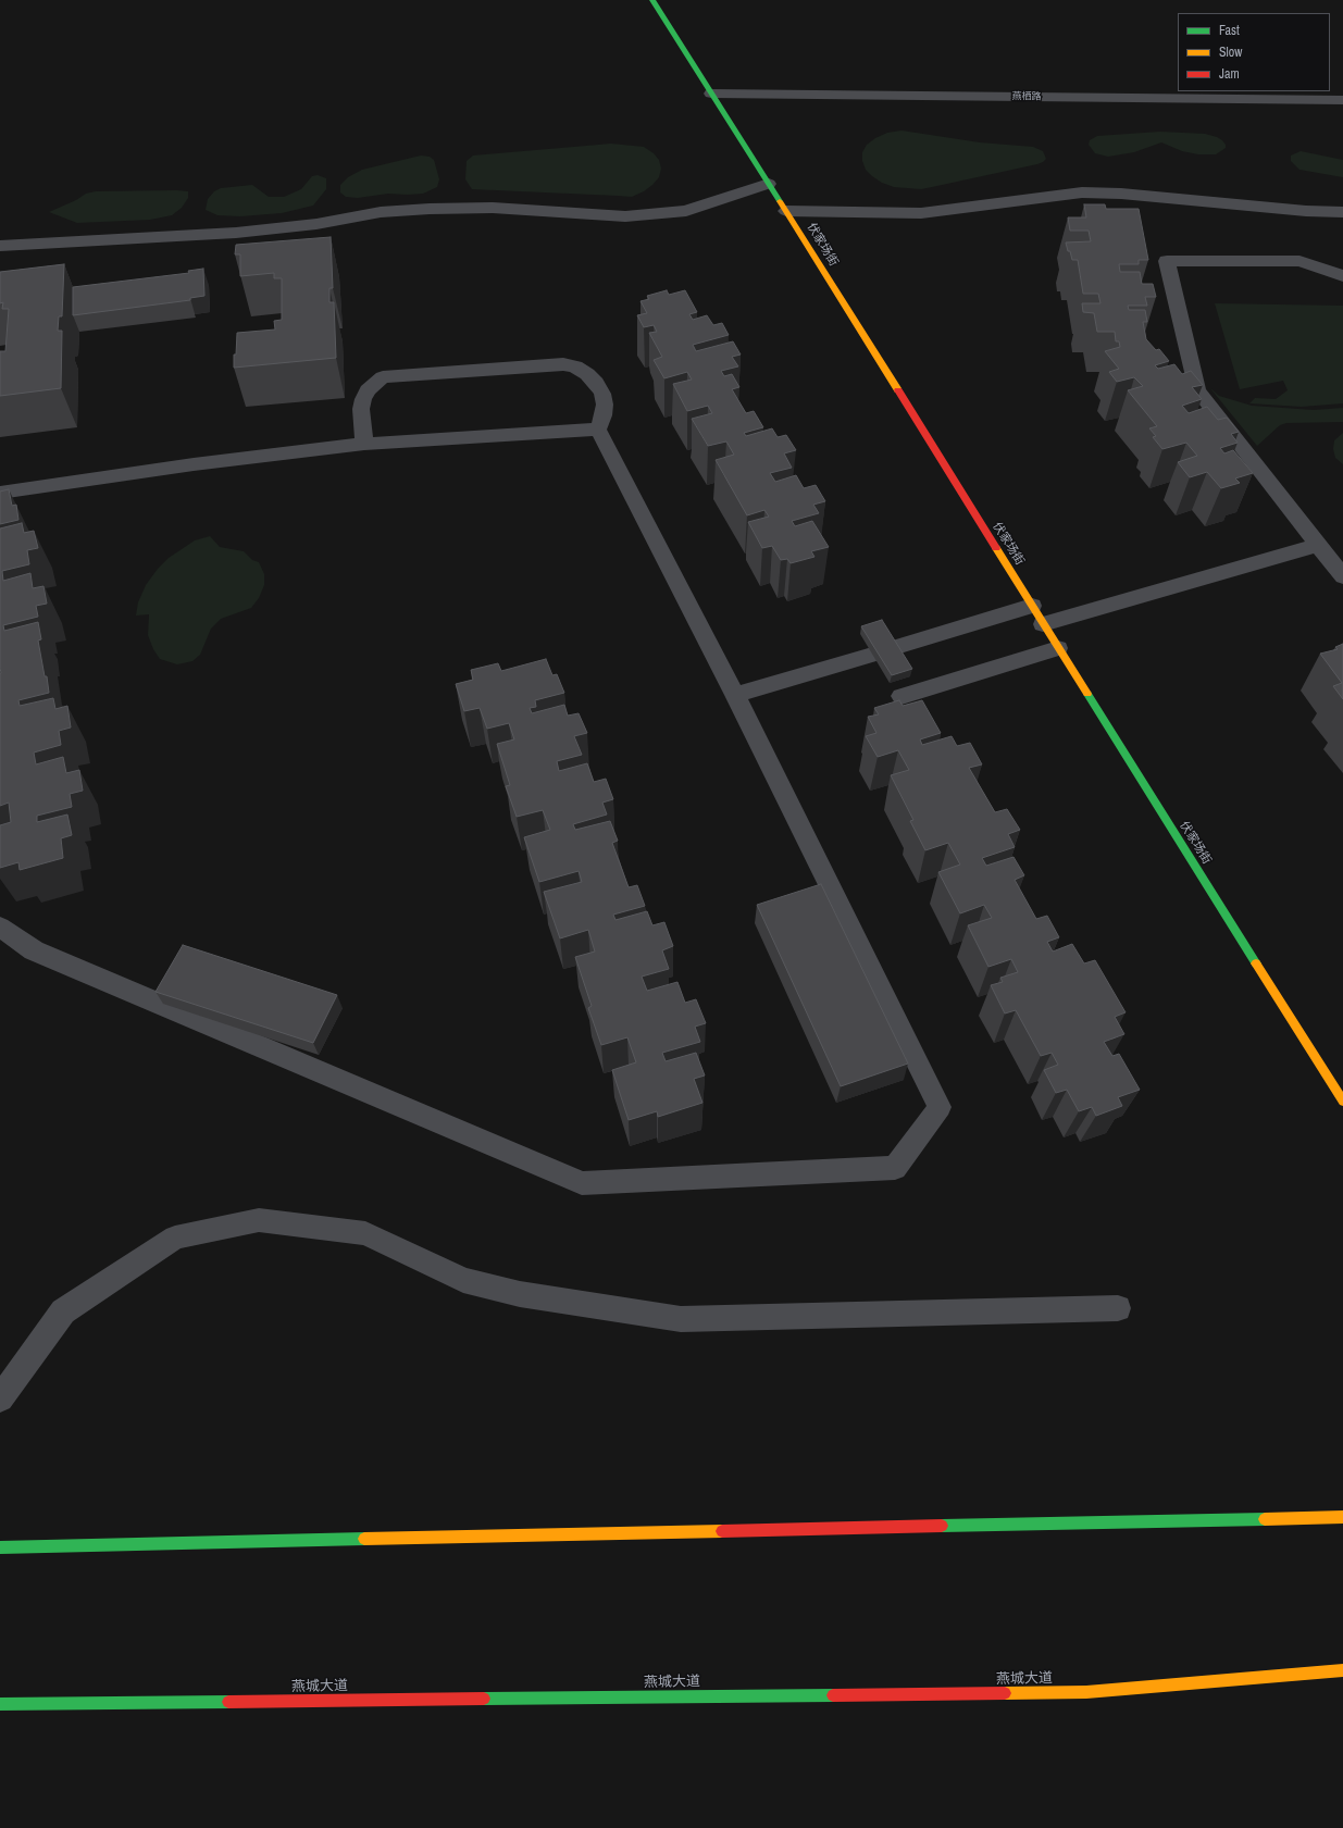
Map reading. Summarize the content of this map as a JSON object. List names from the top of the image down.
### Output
{
  "streets": {
    "main road": ["伏家场街", "燕城大道"],
    "street": ["燕栖路"]
  },
  "crossings": [
    ["燕栖路", "伏家场街"]
  ],
  "legend": ["Fast", "Slow", "Jam"]
}
